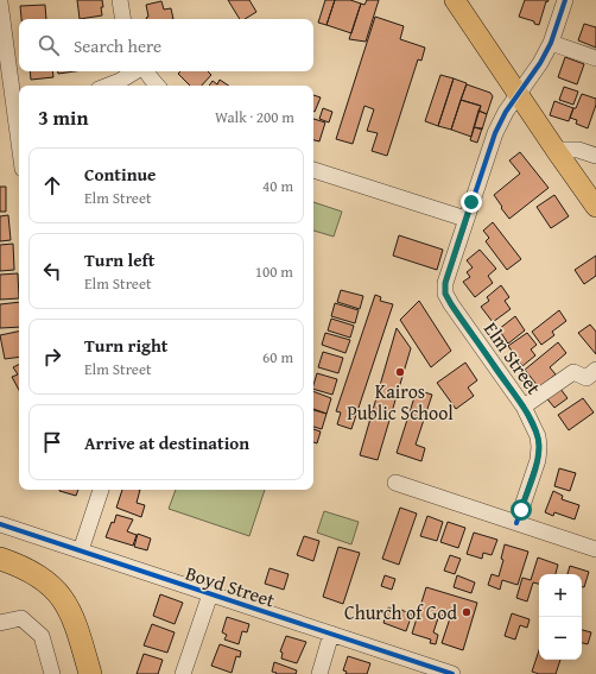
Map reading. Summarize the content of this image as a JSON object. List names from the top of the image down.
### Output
{
  "streets": {
    "street": ["Elm Street", "Boyd Street"]
  },
  "places": ["Kairos Public School", "Church of God"],
  "page": {
    "search": "Search here",
    "heading": ["3 min", "Walk · 200 m"],
    "list": [
      ["Continue", "Elm Street", "40 m"],
      ["Turn left", "Elm Street", "100 m"],
      ["Turn right", "Elm Street", "60 m"],
      "Arrive at destination"
    ],
    "map_buttons": ["+", "−"]
  }
}
